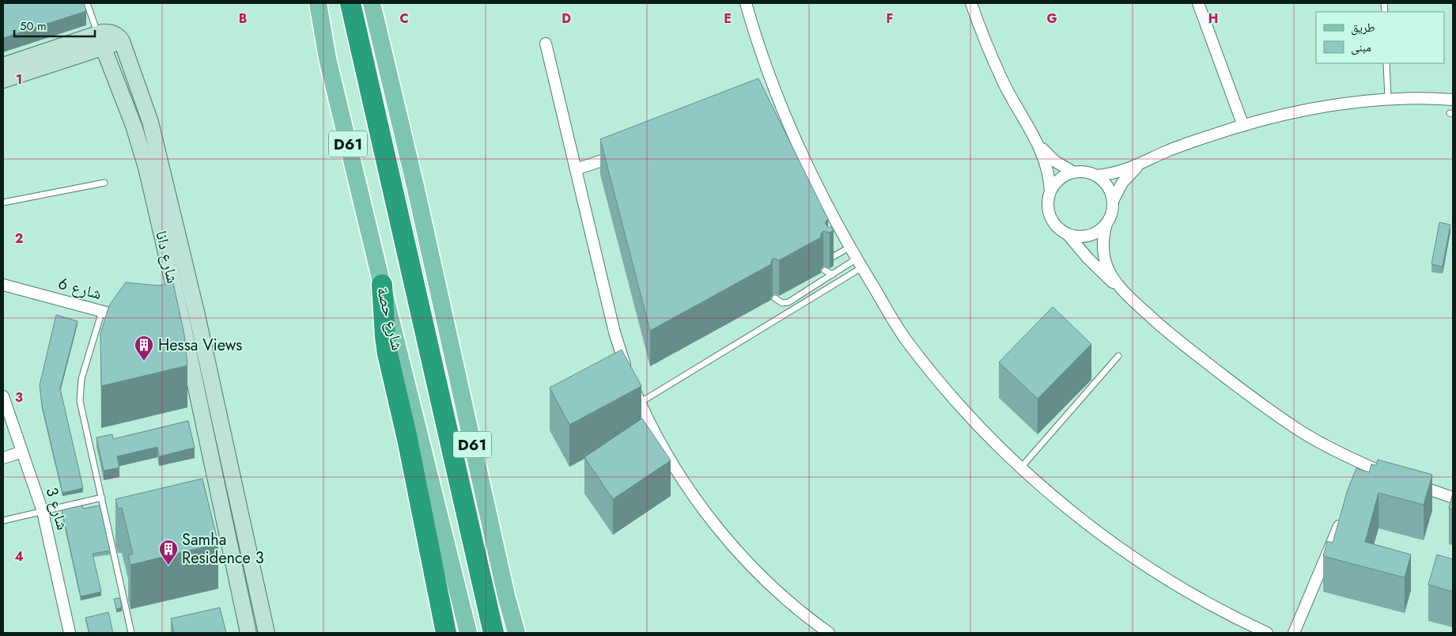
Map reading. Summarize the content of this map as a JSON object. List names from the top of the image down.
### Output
{
  "streets": {
    "main road": ["D61", "شارع حصة"],
    "street": ["شارع دانا", "شارع 6", "شارع 3"]
  },
  "places": {
    "building": ["Hessa Views", "Samha Residence 3"]
  },
  "legend": ["طريق", "مبنى"],
  "scale_bar": "50 m",
  "grid": {
    "columns": [
      "B",
      "C",
      "D",
      "E",
      "F",
      "G",
      "H"
    ],
    "rows": [
      "1",
      "2",
      "3",
      "4"
    ]
  }
}
